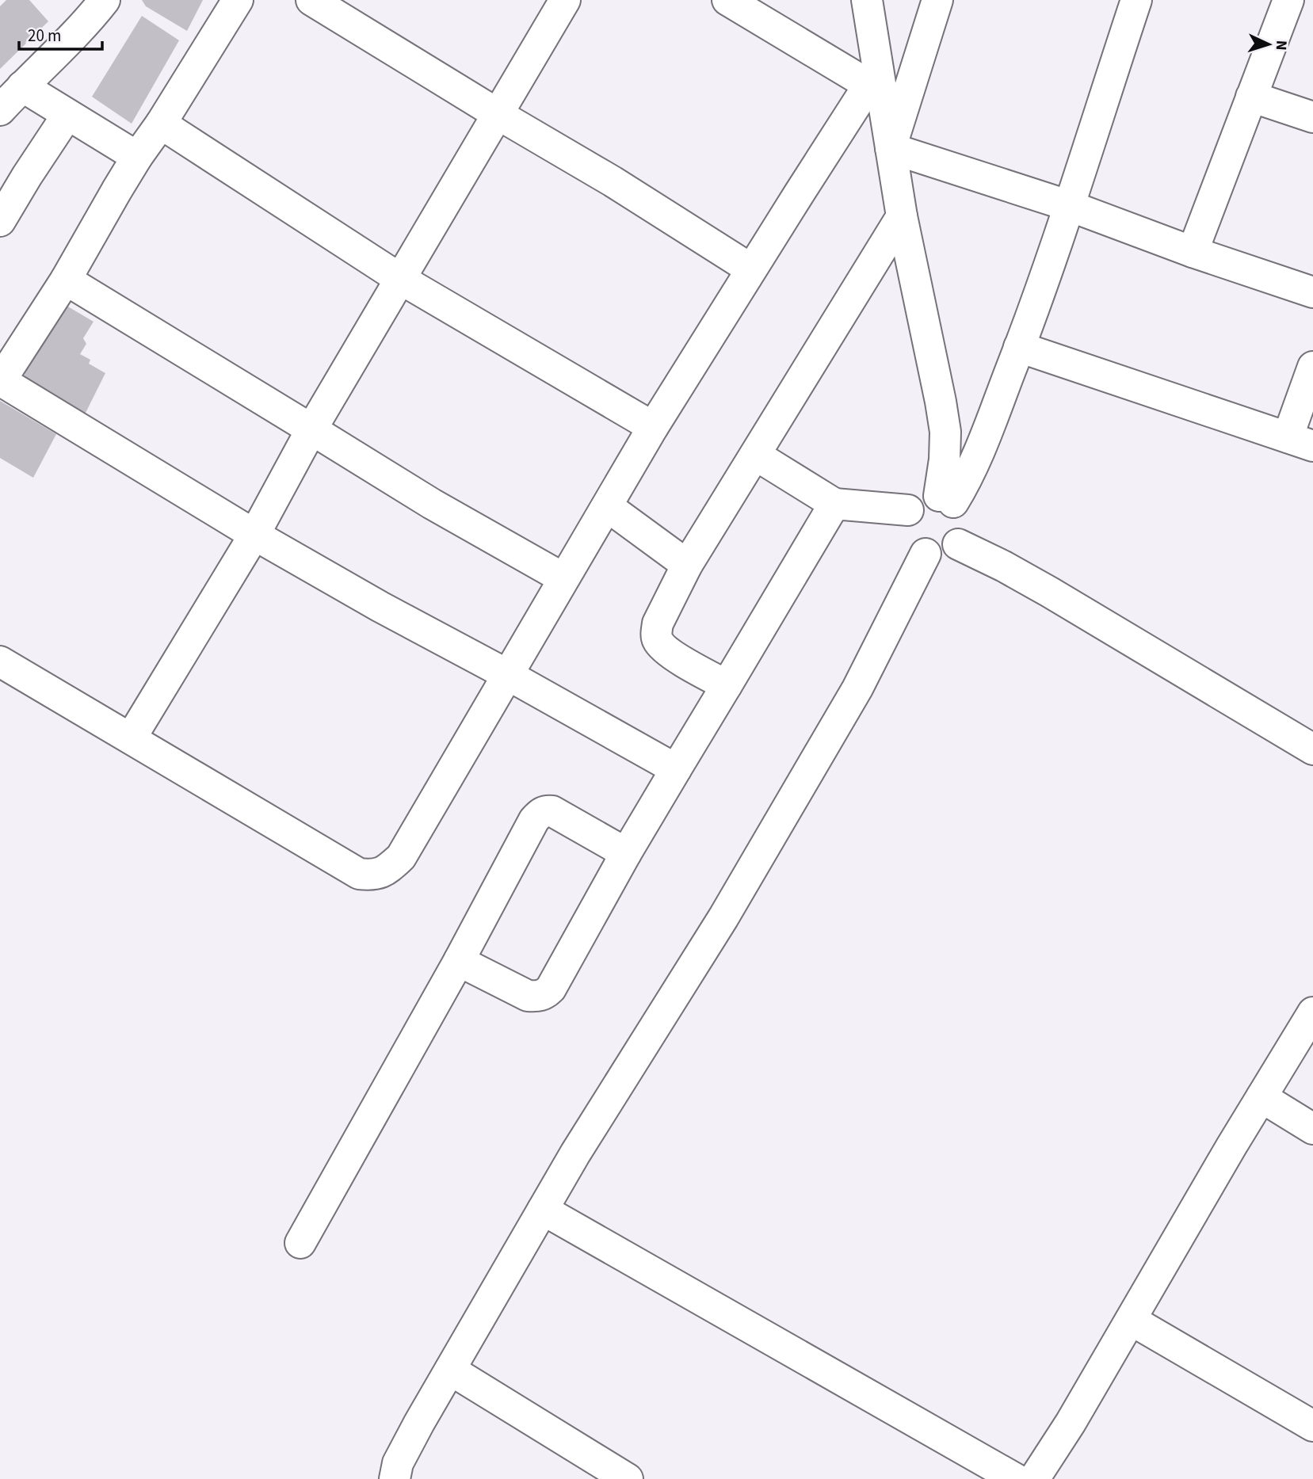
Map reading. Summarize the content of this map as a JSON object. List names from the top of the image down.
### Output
{
  "scale_bar": "20 m",
  "north": "right"
}
